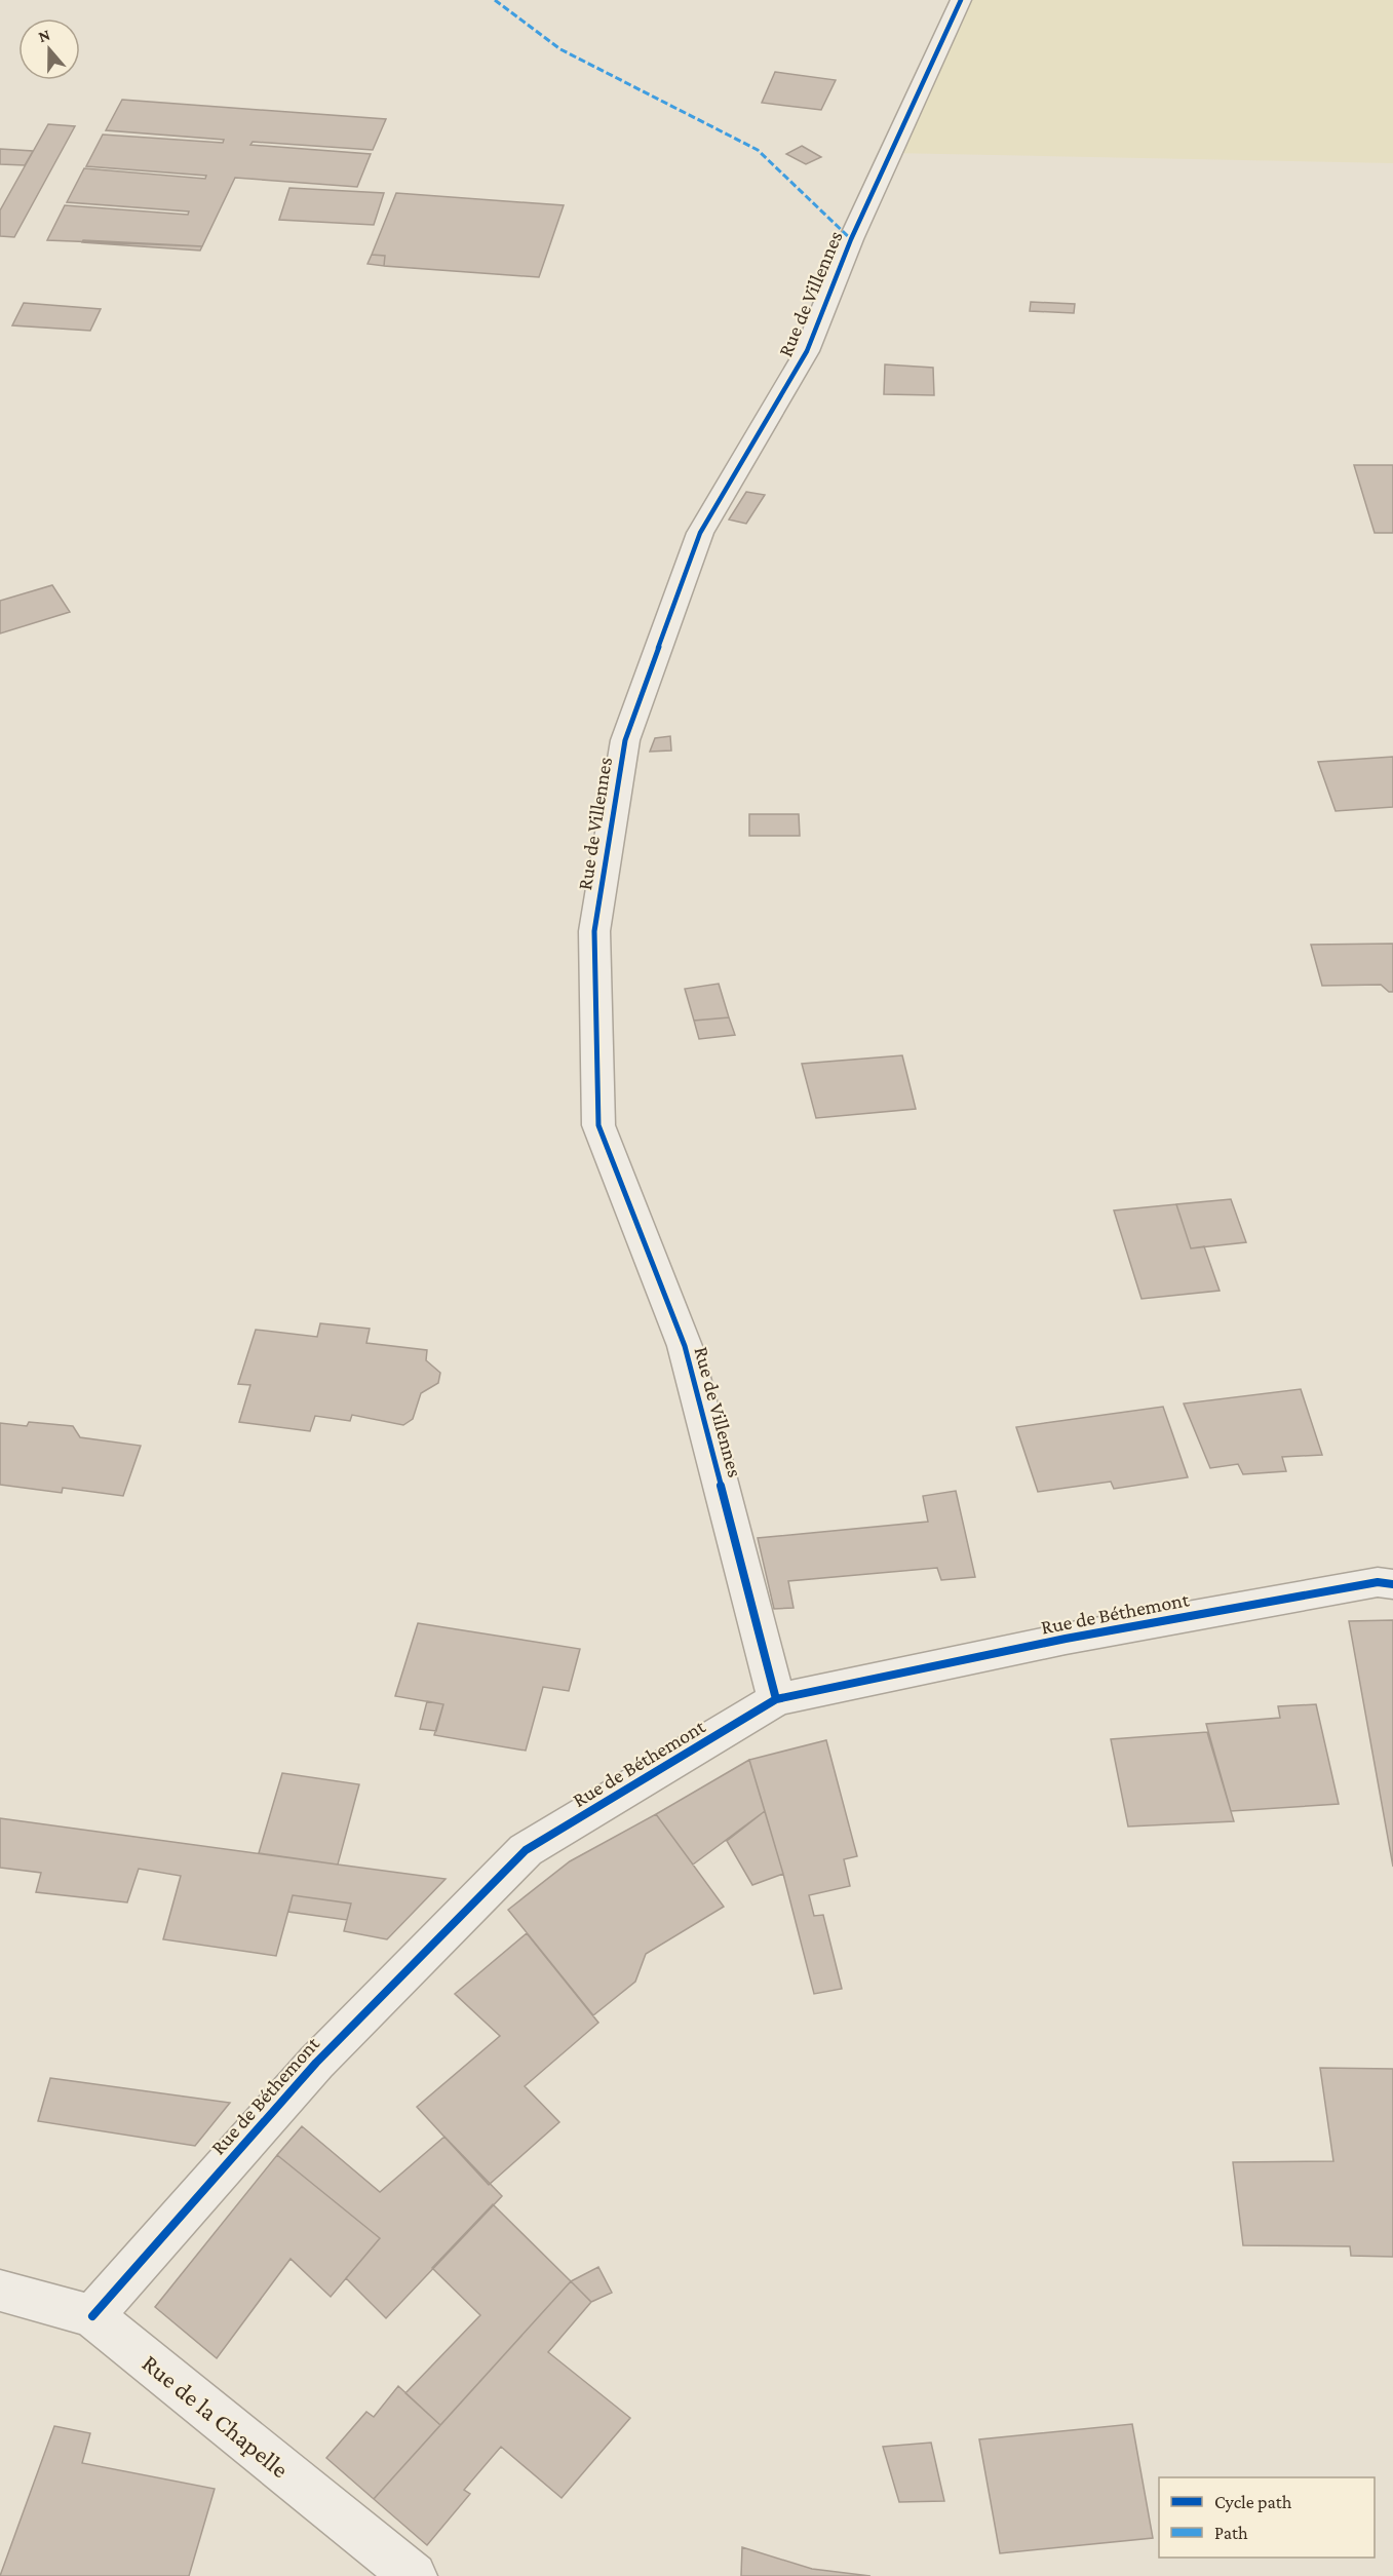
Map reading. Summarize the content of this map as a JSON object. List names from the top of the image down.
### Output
{
  "streets": {
    "street": ["Rue de Villennes", "Rue de Béthemont", "Rue de la Chapelle"]
  },
  "crossings": [
    ["Rue de Villennes", "Rue de Béthemont"],
    ["Rue de Béthemont", "Rue de la Chapelle"]
  ],
  "legend": ["Cycle path", "Path"],
  "north": "top"
}
